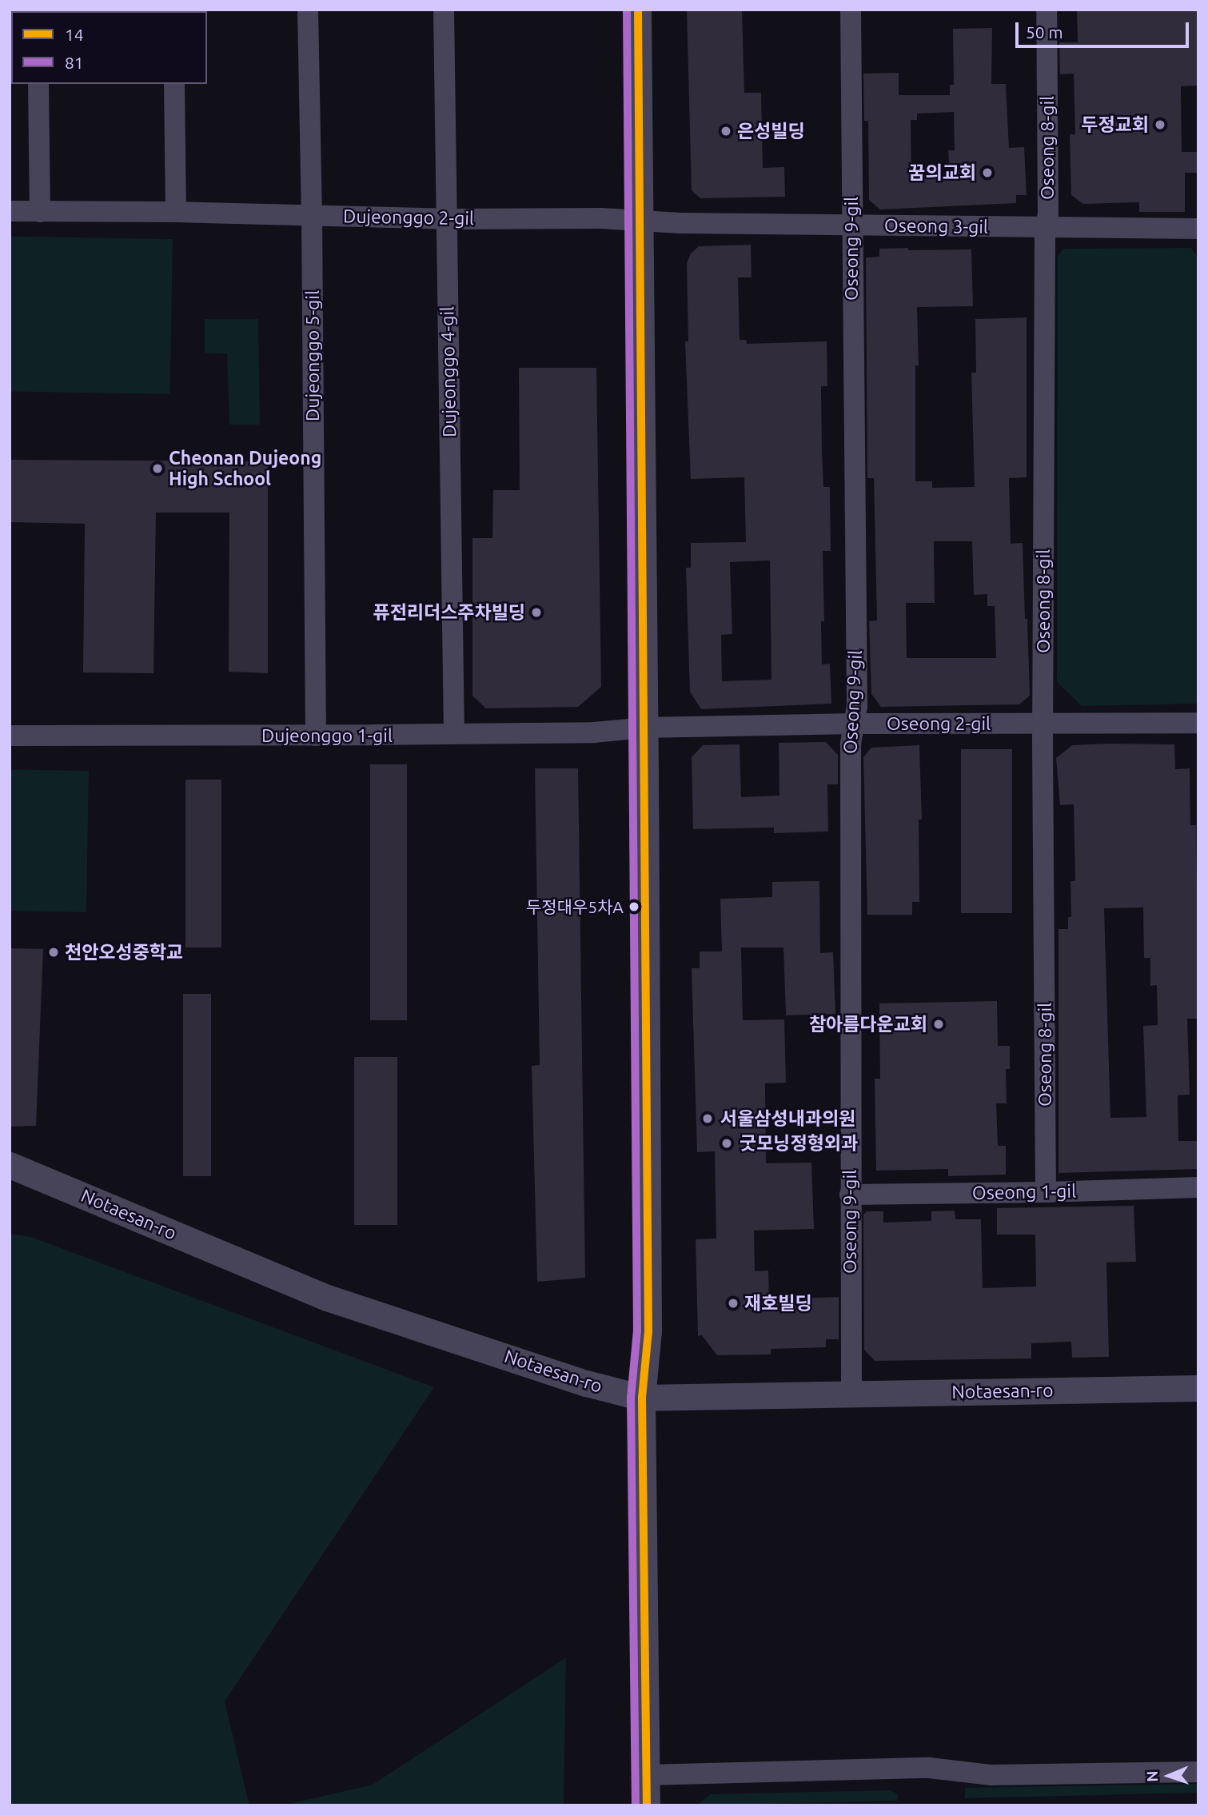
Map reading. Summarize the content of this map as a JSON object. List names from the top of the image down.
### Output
{
  "streets": {
    "street": [
      "Oseong 8-gil",
      "Dujeonggo 2-gil",
      "Oseong 3-gil",
      "Oseong 9-gil",
      "Dujeonggo 5-gil",
      "Dujeonggo 4-gil",
      "Oseong 2-gil",
      "Dujeonggo 1-gil",
      "Oseong 1-gil",
      "Notaesan-ro"
    ]
  },
  "crossings": [
    ["Oseong 8-gil", "Oseong 3-gil"],
    ["Oseong 8-gil", "Oseong 2-gil"],
    ["Oseong 8-gil", "Oseong 1-gil"],
    ["Dujeonggo 2-gil", "Oseong 3-gil"],
    ["Dujeonggo 2-gil", "Dujeonggo 5-gil"],
    ["Dujeonggo 2-gil", "Dujeonggo 4-gil"],
    ["Oseong 3-gil", "Oseong 9-gil"],
    ["Oseong 9-gil", "Oseong 2-gil"],
    ["Oseong 9-gil", "Oseong 1-gil"],
    ["Oseong 9-gil", "Notaesan-ro"],
    ["Dujeonggo 5-gil", "Dujeonggo 1-gil"],
    ["Dujeonggo 4-gil", "Dujeonggo 1-gil"],
    ["Oseong 2-gil", "Dujeonggo 1-gil"]
  ],
  "places": [
    "두정교회",
    "은성빌딩",
    "꿈의교회",
    "Cheonan Dujeong High School",
    "퓨전리더스주차빌딩",
    "두정대우5차A",
    "천안오성중학교",
    "참아름다운교회",
    "서울삼성내과의원",
    "굿모닝정형외과",
    "재호빌딩"
  ],
  "lines": ["transit line 14", "transit line 81"],
  "legend": ["14", "81"],
  "scale_bar": "50 m",
  "north": "left"
}
